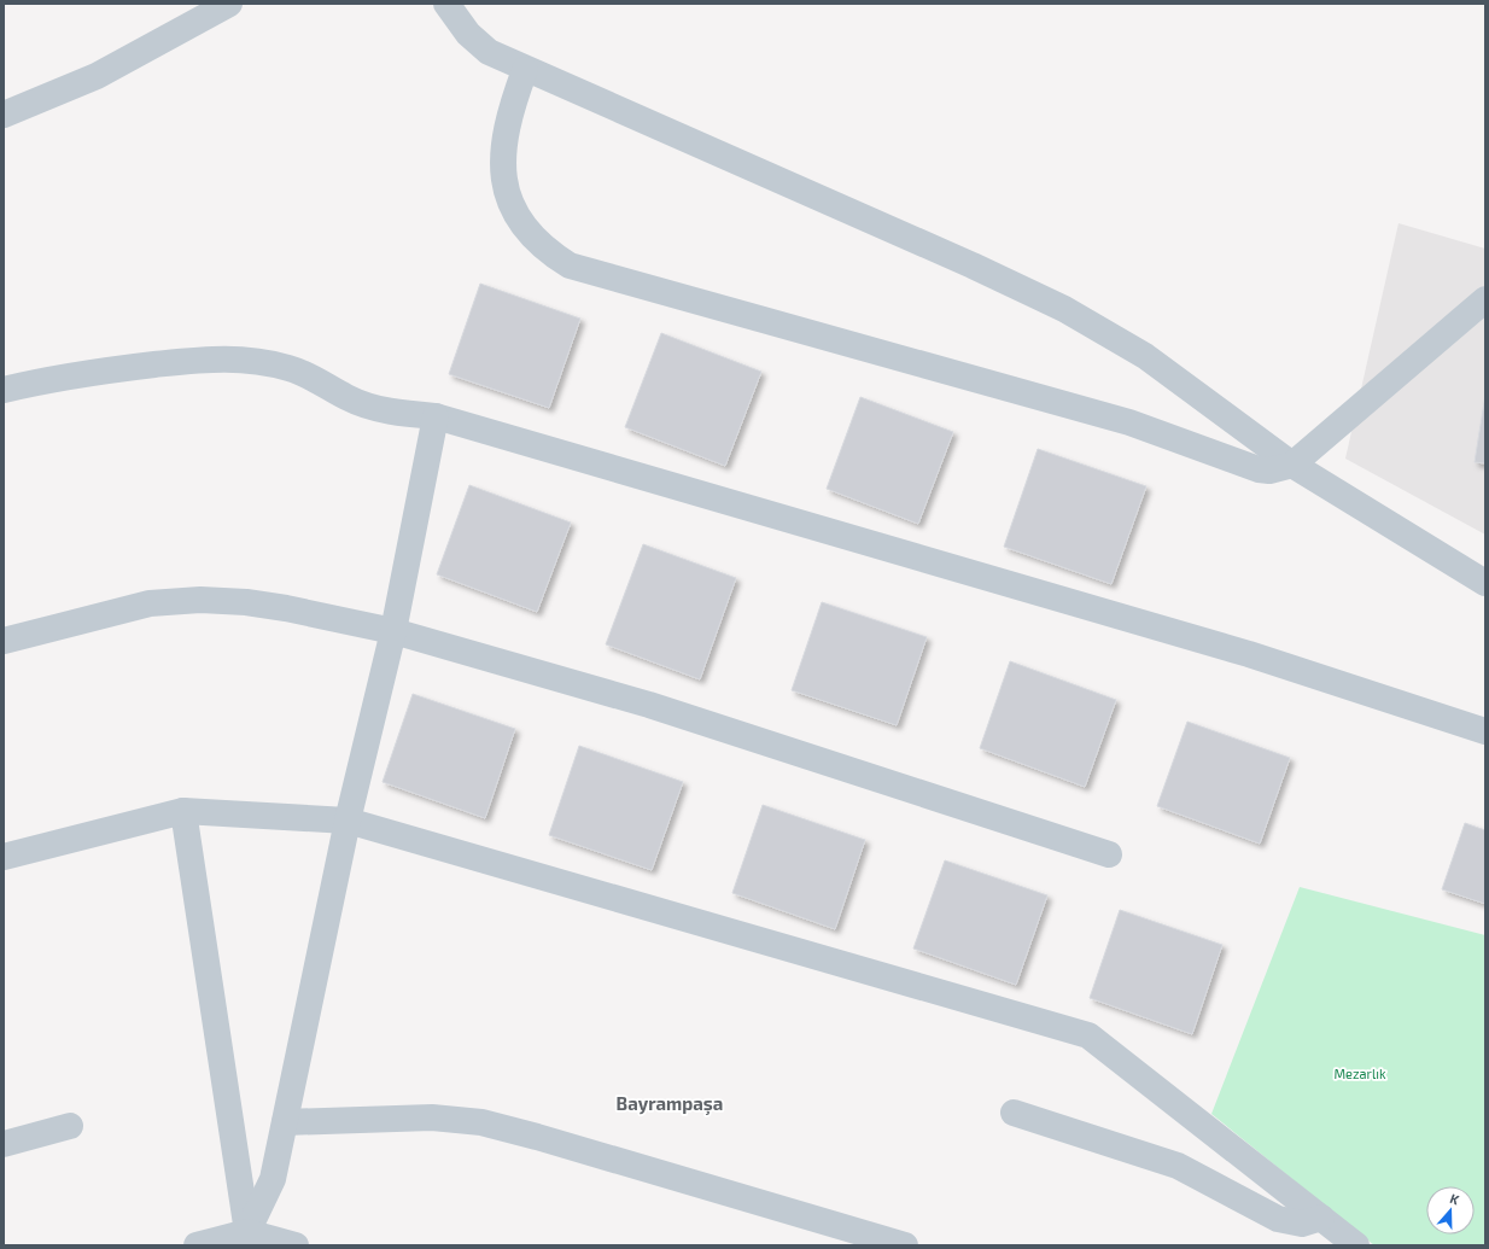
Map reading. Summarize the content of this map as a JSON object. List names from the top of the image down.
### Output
{
  "districts": ["Bayrampaşa"],
  "parks": ["Mezarlık"],
  "north": "top"
}
